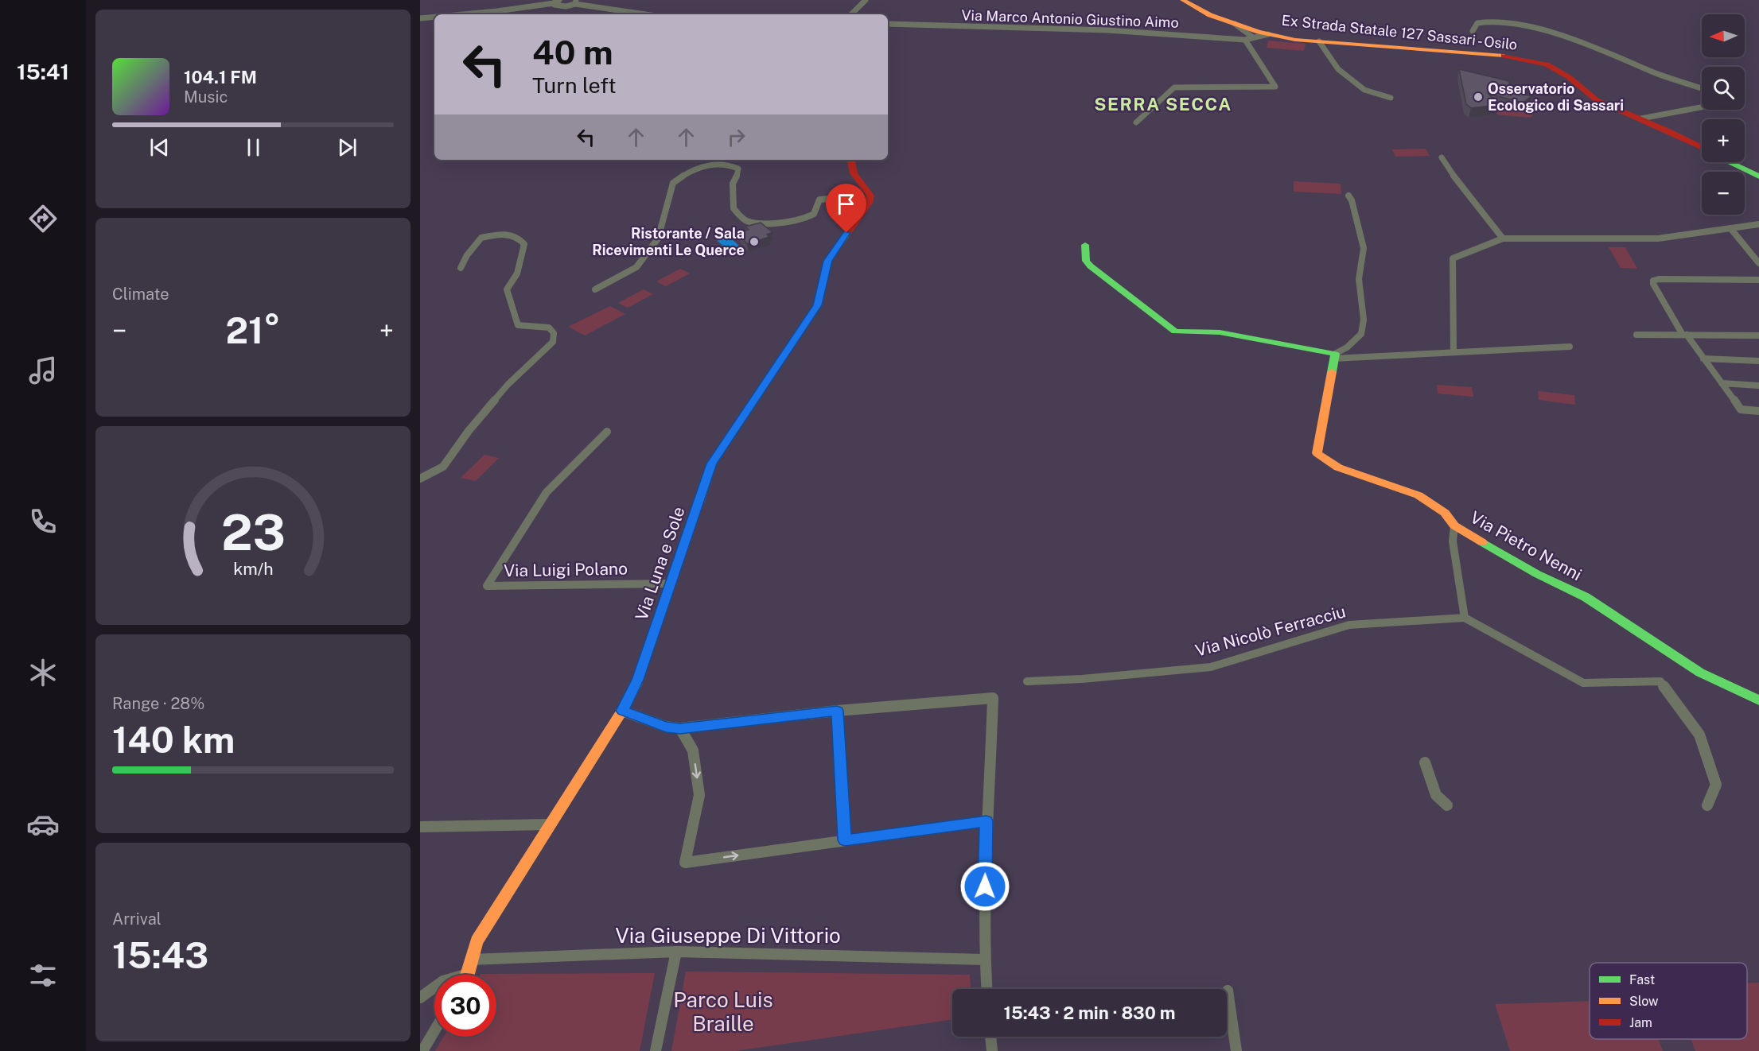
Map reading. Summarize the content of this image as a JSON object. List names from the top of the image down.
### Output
{
  "streets": {
    "street": [
      "Via Marco Antonio Giustino Aimo",
      "Ex Strada Statale 127 Sassari - Osilo",
      "Via Pietro Nenni",
      "Via Luna e Sole",
      "Via Luigi Polano",
      "Via Nicolò Ferracciu",
      "Via Giuseppe Di Vittorio"
    ]
  },
  "crossings": [
    ["Via Marco Antonio Giustino Aimo", "Ex Strada Statale 127 Sassari - Osilo"],
    ["Via Luna e Sole", "Via Luigi Polano"],
    ["Via Luna e Sole", "Via Giuseppe Di Vittorio"]
  ],
  "districts": ["SERRA SECCA"],
  "parks": ["Parco Luis Braille"],
  "places": ["Osservatorio Ecologico di Sassari", "Ristorante / Sala Ricevimenti Le Querce"],
  "legend": ["Fast", "Slow", "Jam"],
  "north": "left",
  "page": {
    "tabs": "15:41",
    "map_buttons": ["+", "−"],
    "turn": ["40 m", "Turn left"],
    "song": ["104.1 FM", "Music"],
    "tile": [
      "Climate",
      ["Range · 28%", "140 km"],
      ["Arrival", "15:43"]
    ],
    "heat": ["−", "21°", "+"],
    "limit": "30",
    "trip": "15:43 · 2 min · 830 m",
    "gauge": ["23", "km/h"]
  }
}
